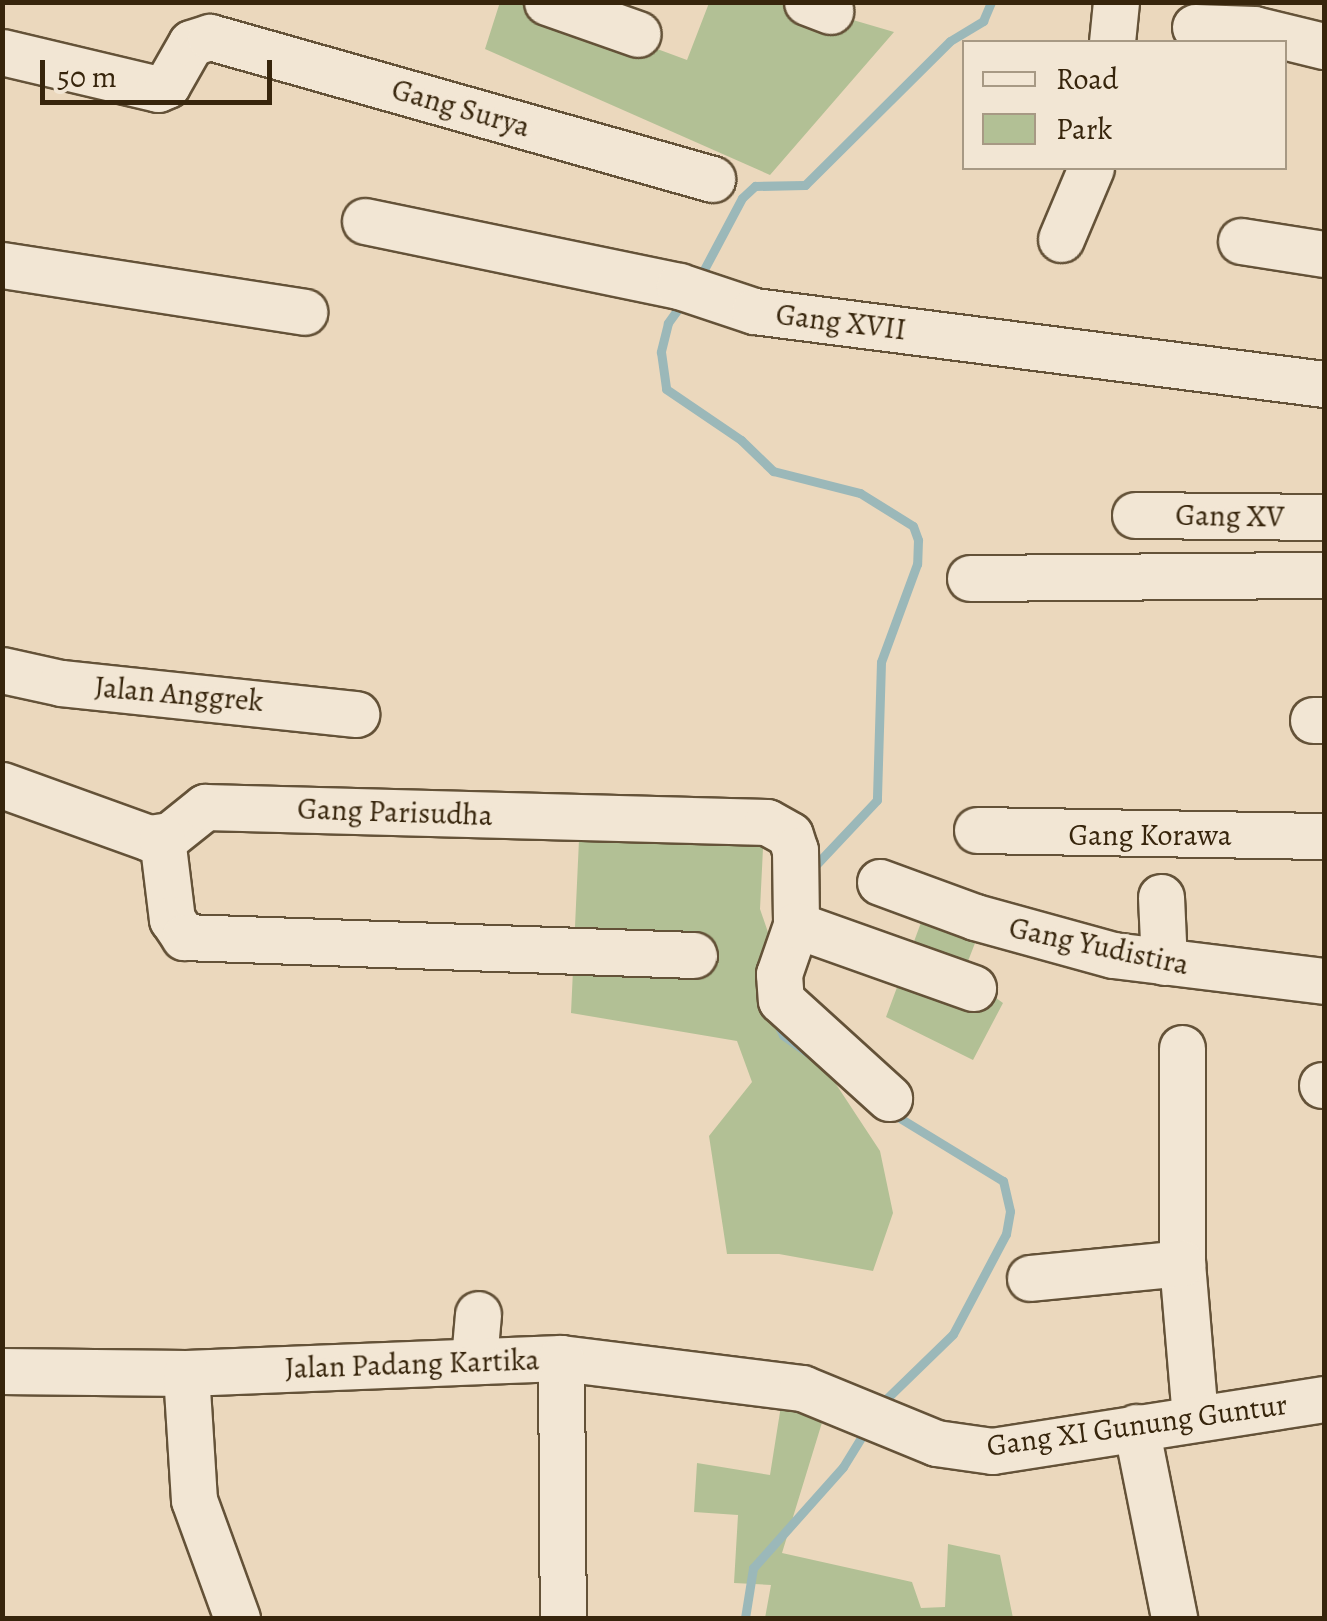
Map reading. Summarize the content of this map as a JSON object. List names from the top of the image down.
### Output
{
  "streets": {
    "street": [
      "Gang Surya",
      "Gang XVII",
      "Gang XV",
      "Jalan Anggrek",
      "Gang Parisudha",
      "Gang Korawa",
      "Gang Yudistira",
      "Jalan Padang Kartika",
      "Gang XI Gunung Guntur"
    ]
  },
  "crossings": [
    ["Jalan Padang Kartika", "Gang XI Gunung Guntur"]
  ],
  "legend": ["Road", "Park"],
  "scale_bar": "50 m"
}
